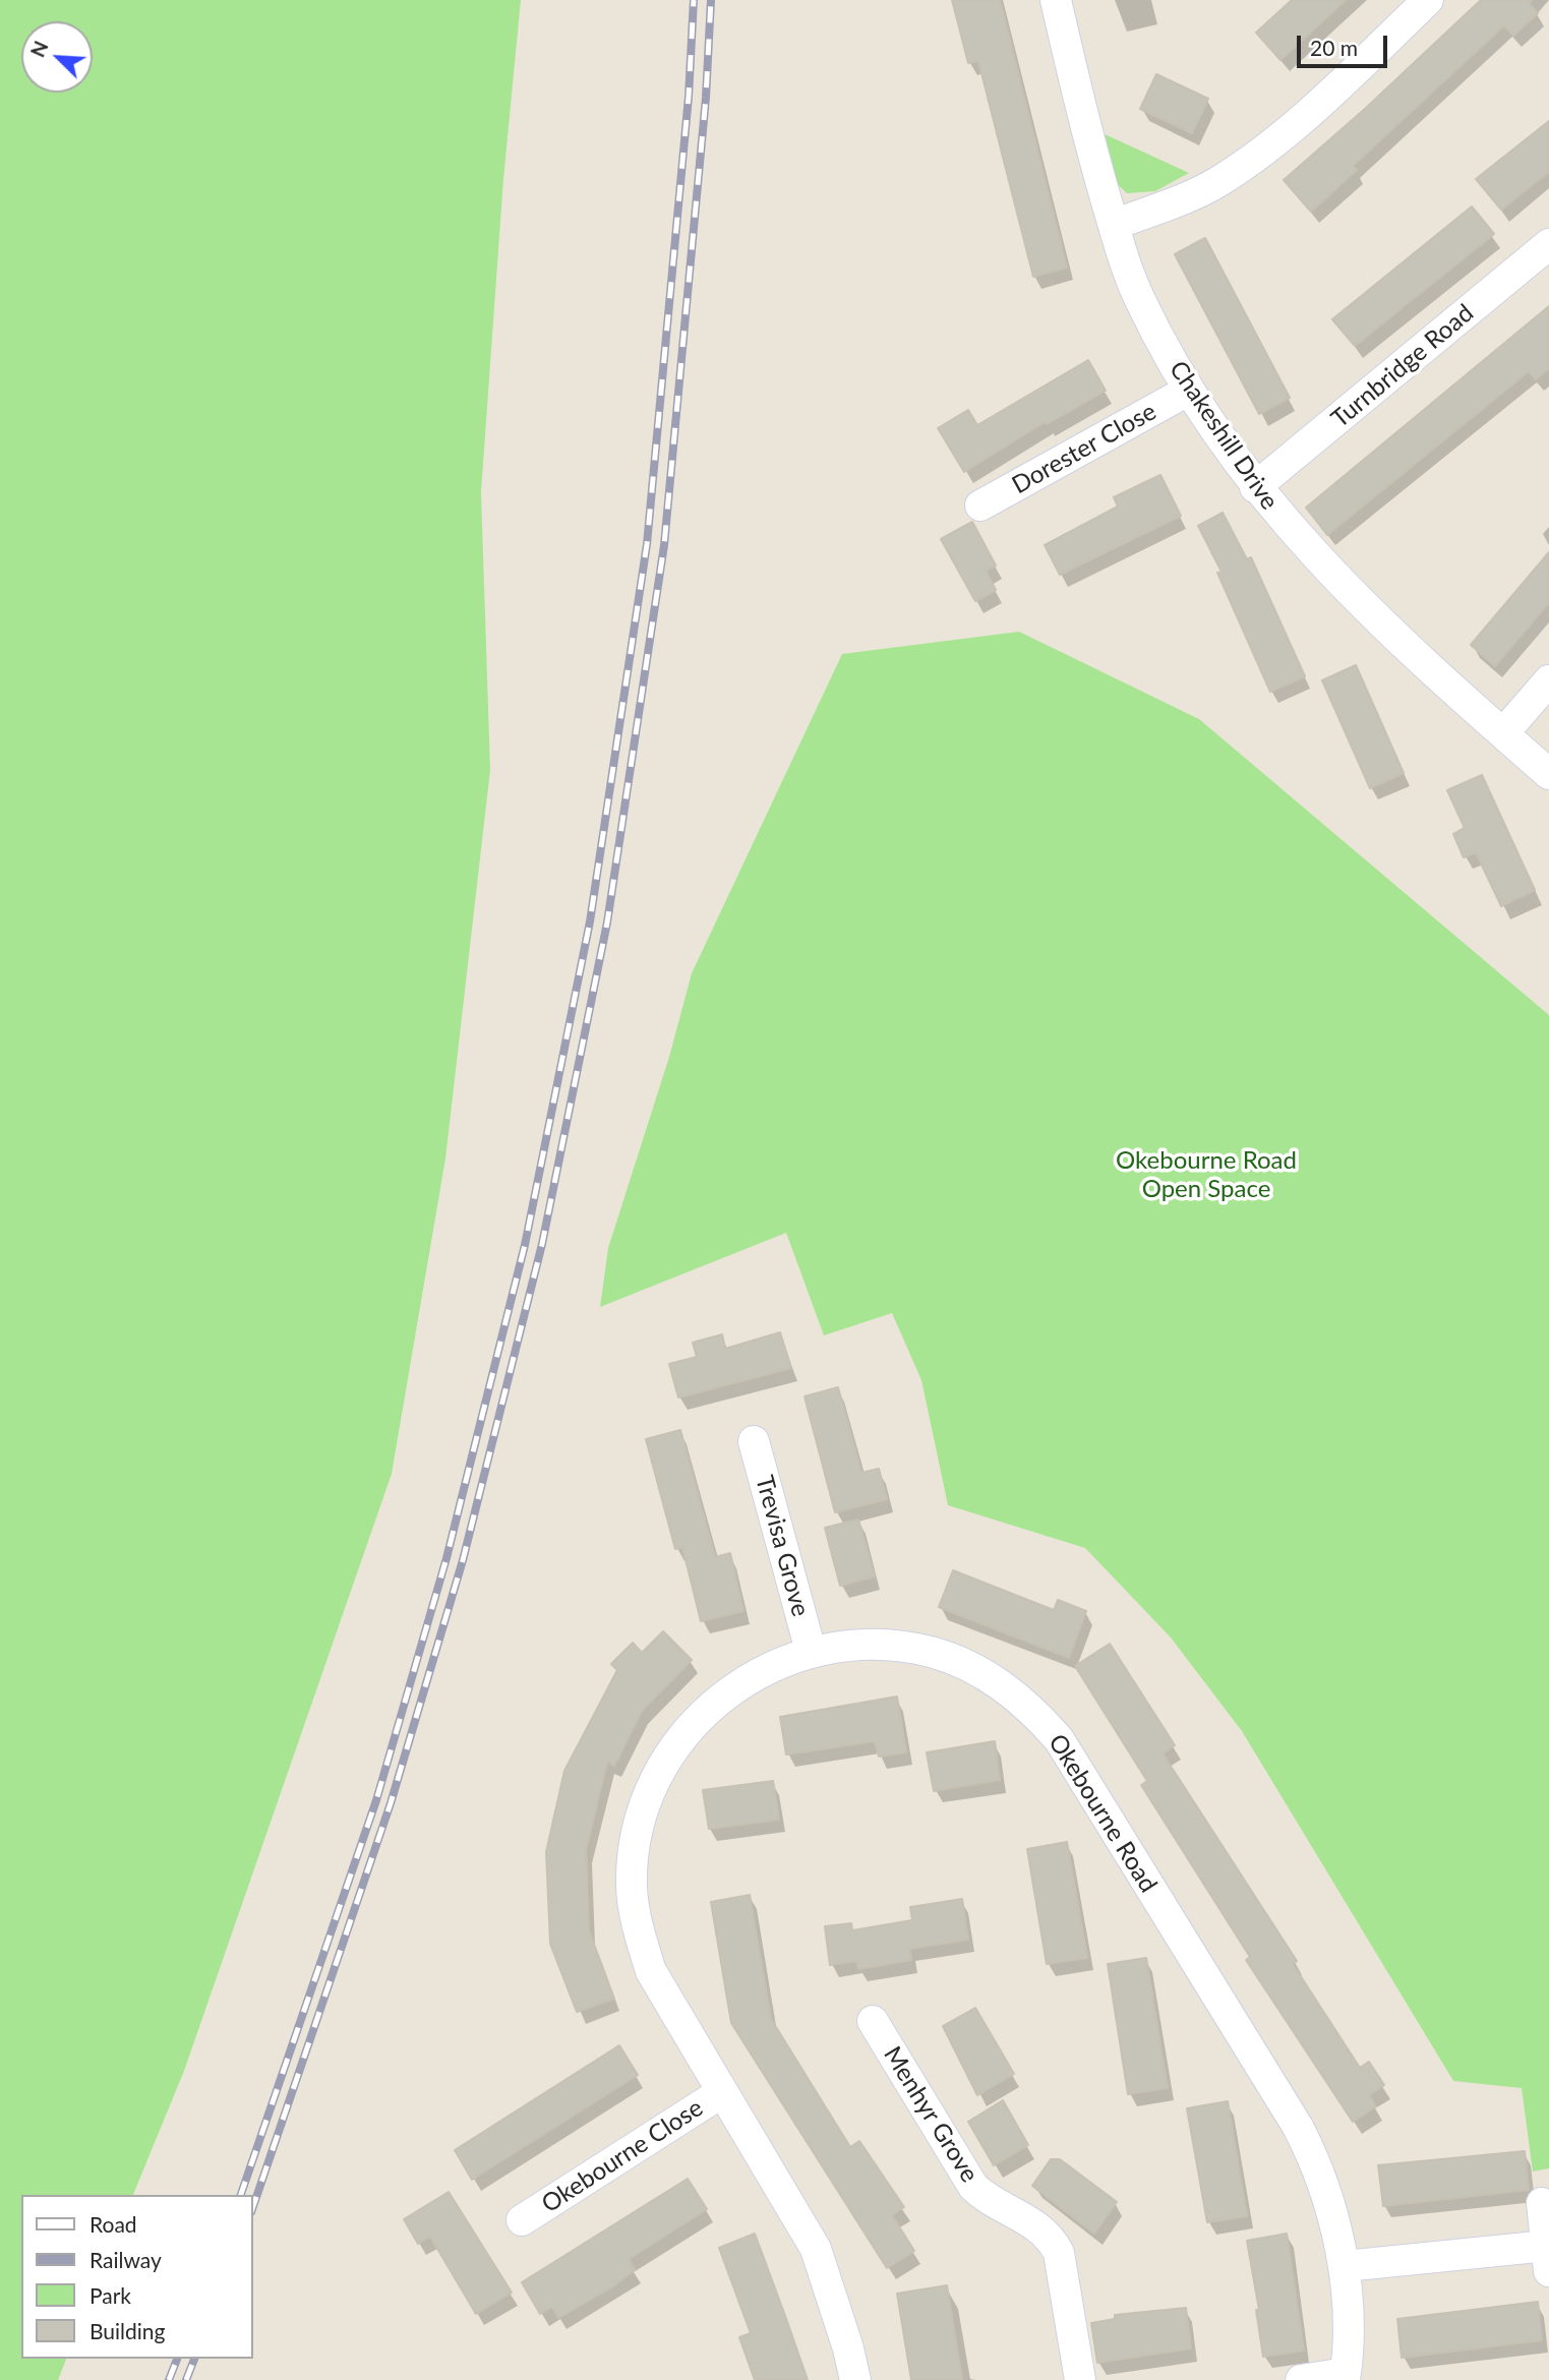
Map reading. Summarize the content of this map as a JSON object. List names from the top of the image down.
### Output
{
  "streets": {
    "street": [
      "Turnbridge Road",
      "Chakeshill Drive",
      "Dorester Close",
      "Trevisa Grove",
      "Okebourne Road",
      "Menhyr Grove",
      "Okebourne Close"
    ]
  },
  "crossings": [
    ["Turnbridge Road", "Chakeshill Drive"],
    ["Chakeshill Drive", "Dorester Close"],
    ["Trevisa Grove", "Okebourne Road"],
    ["Okebourne Road", "Okebourne Close"]
  ],
  "parks": ["Okebourne Road Open Space"],
  "legend": [
    "Road",
    "Railway",
    "Park",
    "Building"
  ],
  "scale_bar": "20 m",
  "north": "top left"
}
